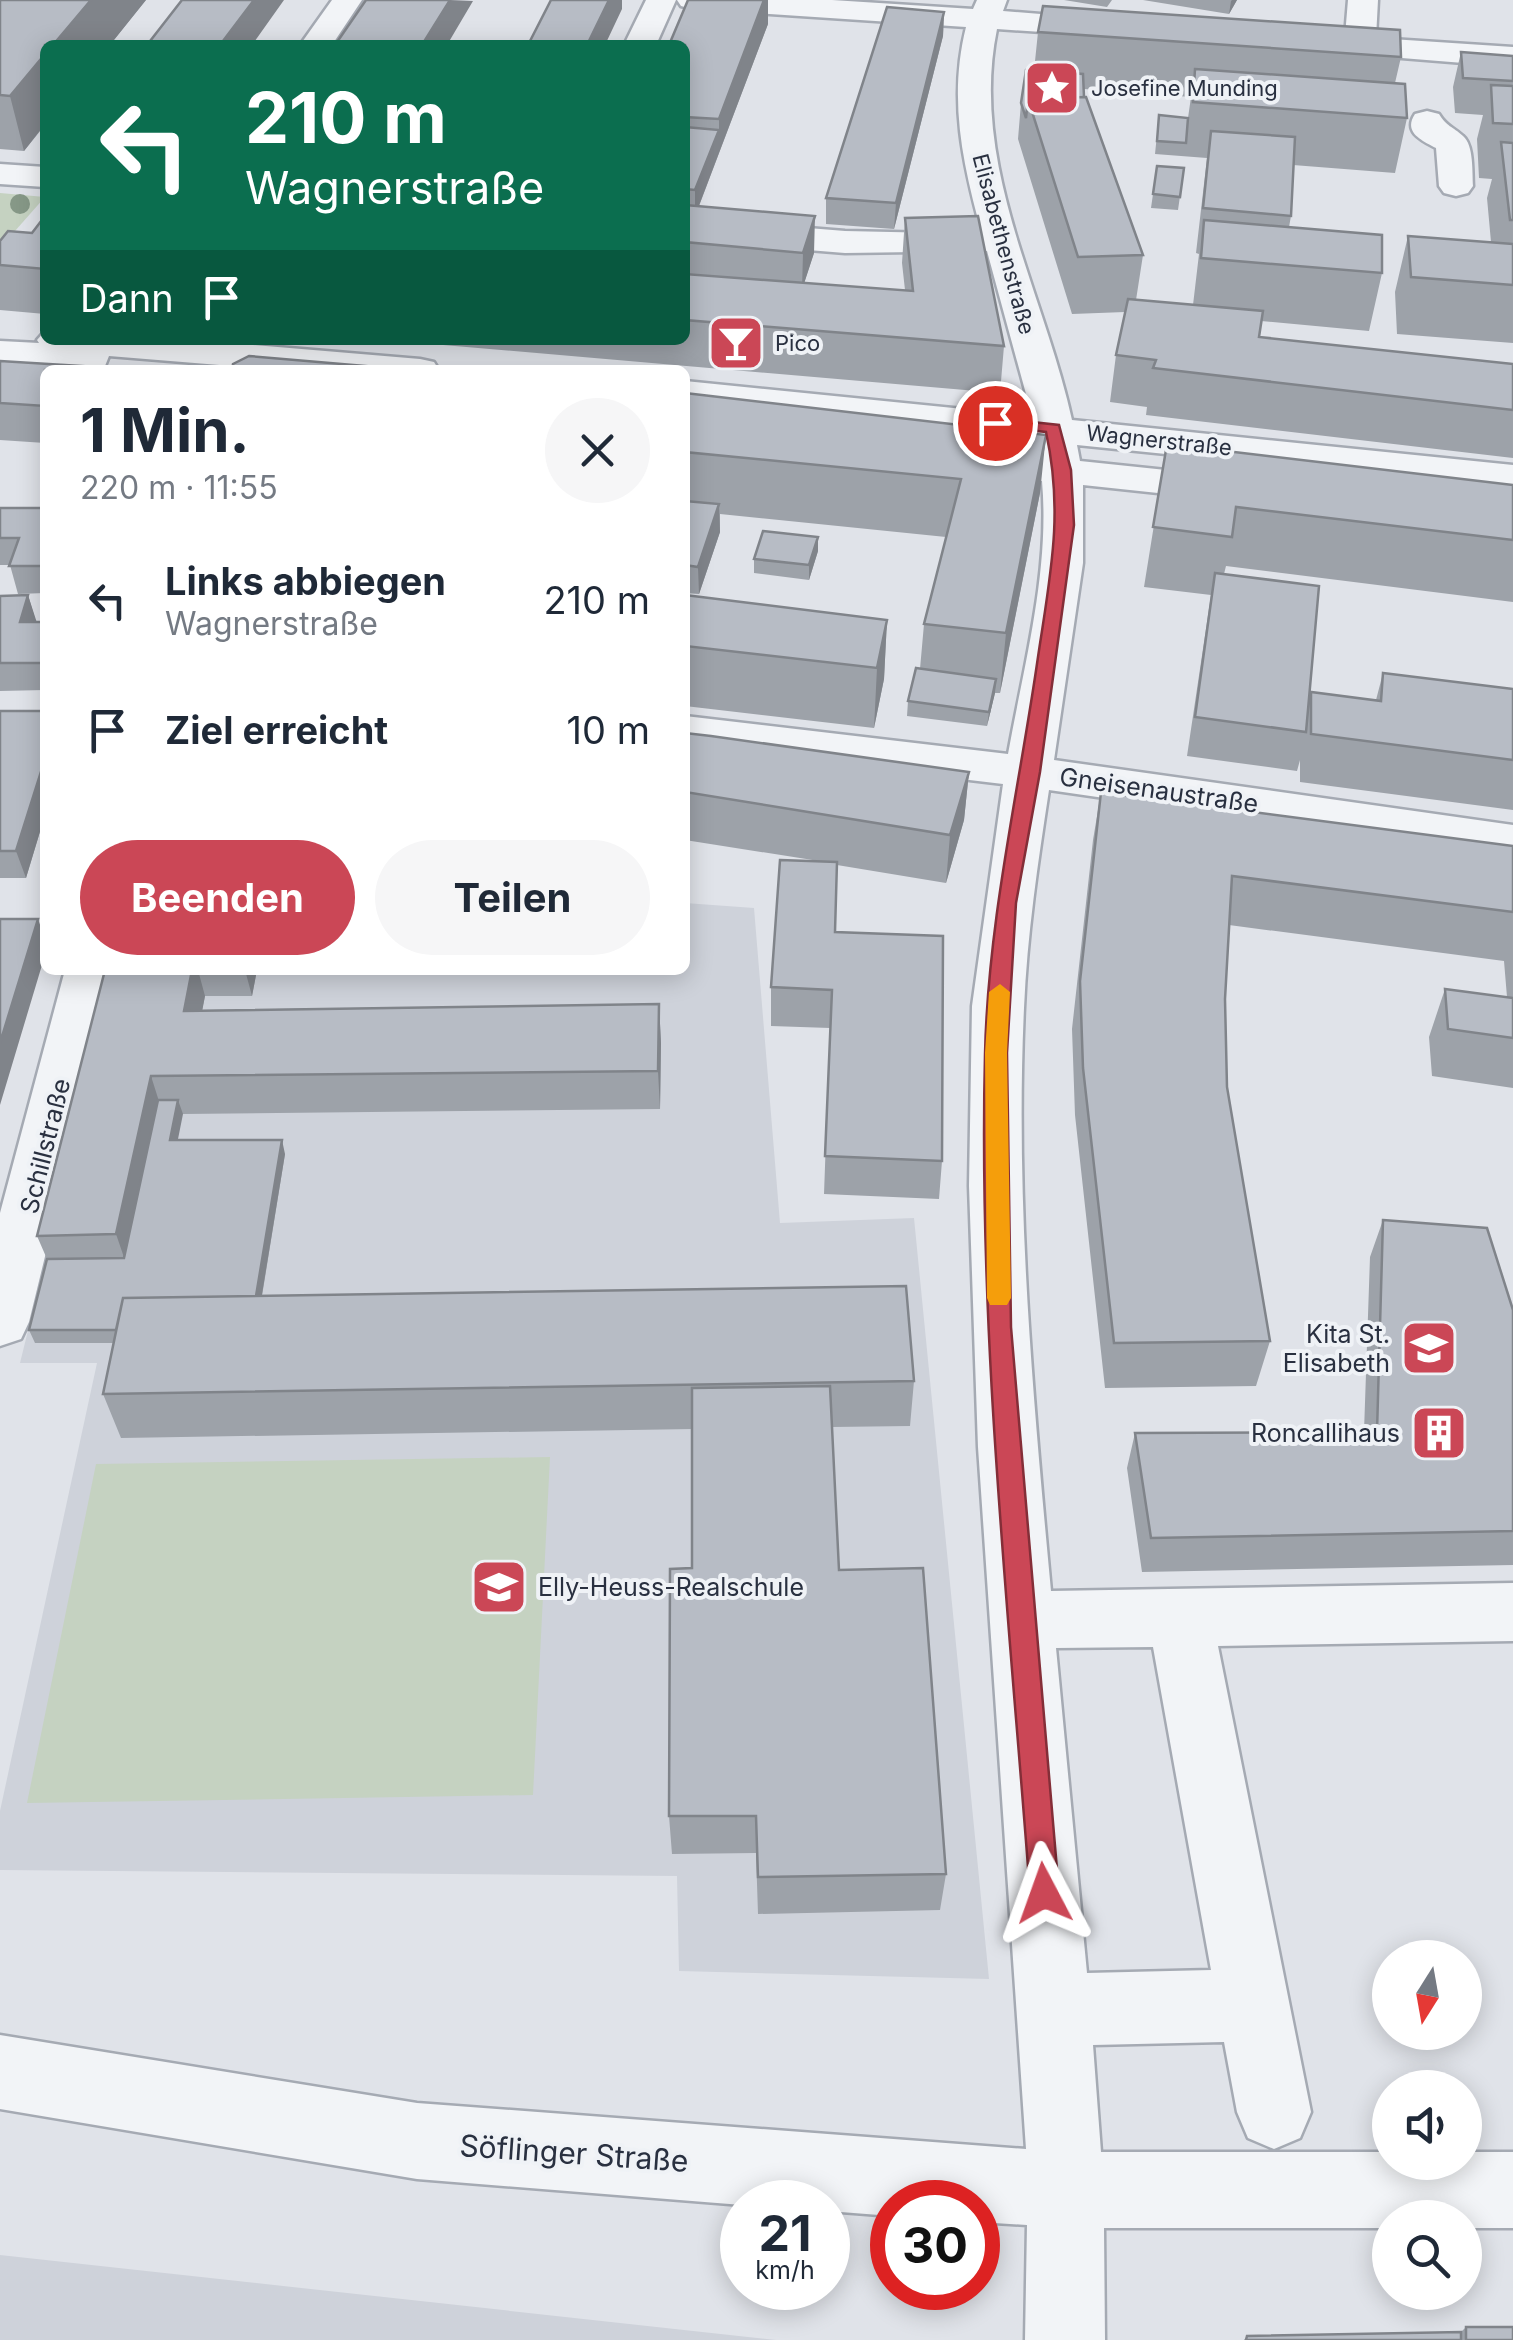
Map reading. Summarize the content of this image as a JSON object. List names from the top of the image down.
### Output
{
  "streets": {
    "street": [
      "Elisabethenstraße",
      "Wagnerstraße",
      "Gneisenaustraße",
      "Schillstraße",
      "Söflinger Straße"
    ]
  },
  "crossings": [
    ["Elisabethenstraße", "Wagnerstraße"],
    ["Elisabethenstraße", "Gneisenaustraße"],
    ["Elisabethenstraße", "Söflinger Straße"]
  ],
  "places": {
    "place": ["Josefine Munding"],
    "bar": ["Pico"],
    "school or university": ["Kita St. Elisabeth", "Elly-Heuss-Realschule"],
    "building": ["Roncallihaus"]
  },
  "north": "bottom",
  "page": {
    "turn": ["210 m", "Wagnerstraße"],
    "then": "Dann",
    "heading": ["1 Min.", "220 m · 11:55"],
    "list": [
      {
        "name": "Links abbiegen",
        "note": "Wagnerstraße",
        "value": "210 m"
      },
      {
        "name": "Ziel erreicht",
        "value": "10 m"
      }
    ],
    "buttons": ["Beenden", "Teilen"],
    "speed": "21 km/h",
    "limit": "30"
  }
}
